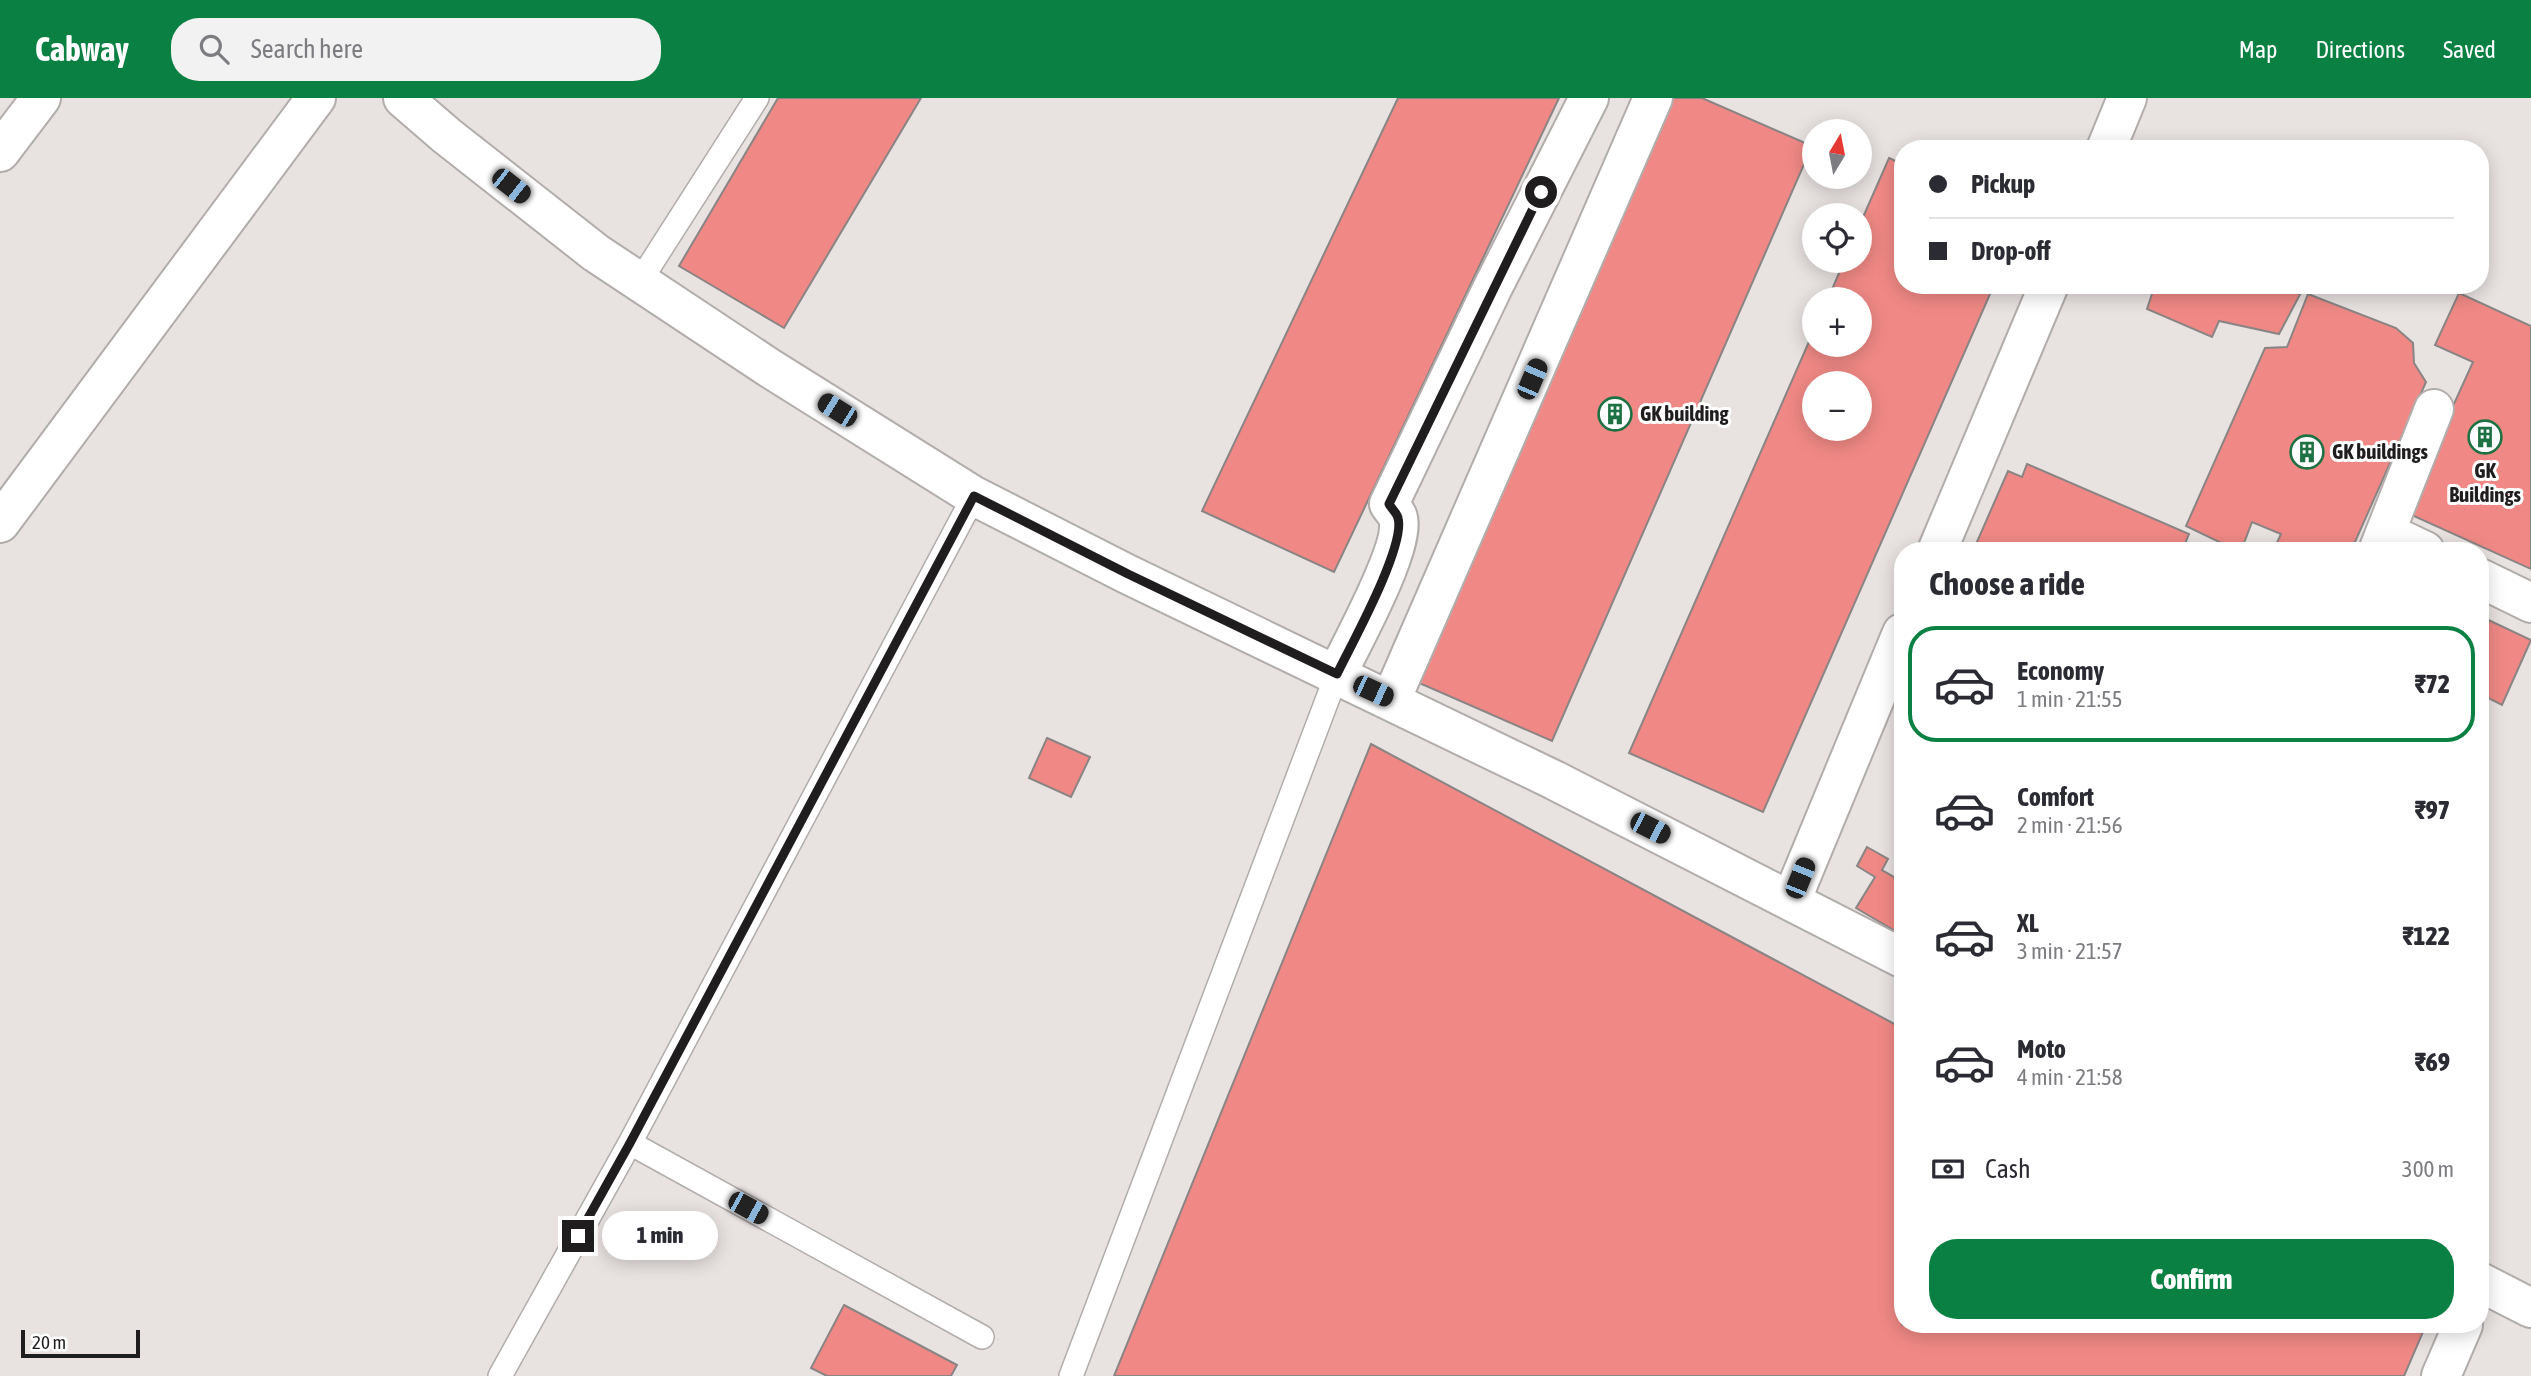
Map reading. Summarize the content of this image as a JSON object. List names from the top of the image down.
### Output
{
  "places": {
    "building": ["GK building", "GK Buildings", "GK buildings"]
  },
  "scale_bar": "20 m",
  "north": "top",
  "page": {
    "header": "Cabway",
    "search": "Search here",
    "nav": ["Map", "Directions", "Saved"],
    "map_buttons": ["+", "−"],
    "banner": ["Pickup", "Drop-off"],
    "heading": "Choose a ride",
    "list": [
      {
        "name": "Economy",
        "note": "1 min · 21:55",
        "value": "₹72"
      },
      {
        "name": "Comfort",
        "note": "2 min · 21:56",
        "value": "₹97"
      },
      {
        "name": "XL",
        "note": "3 min · 21:57",
        "value": "₹122"
      },
      {
        "name": "Moto",
        "note": "4 min · 21:58",
        "value": "₹69"
      }
    ],
    "pay": ["Cash", "300 m"],
    "bubble": "1 min",
    "buttons": "Confirm",
    "scale": "20 m"
  }
}
